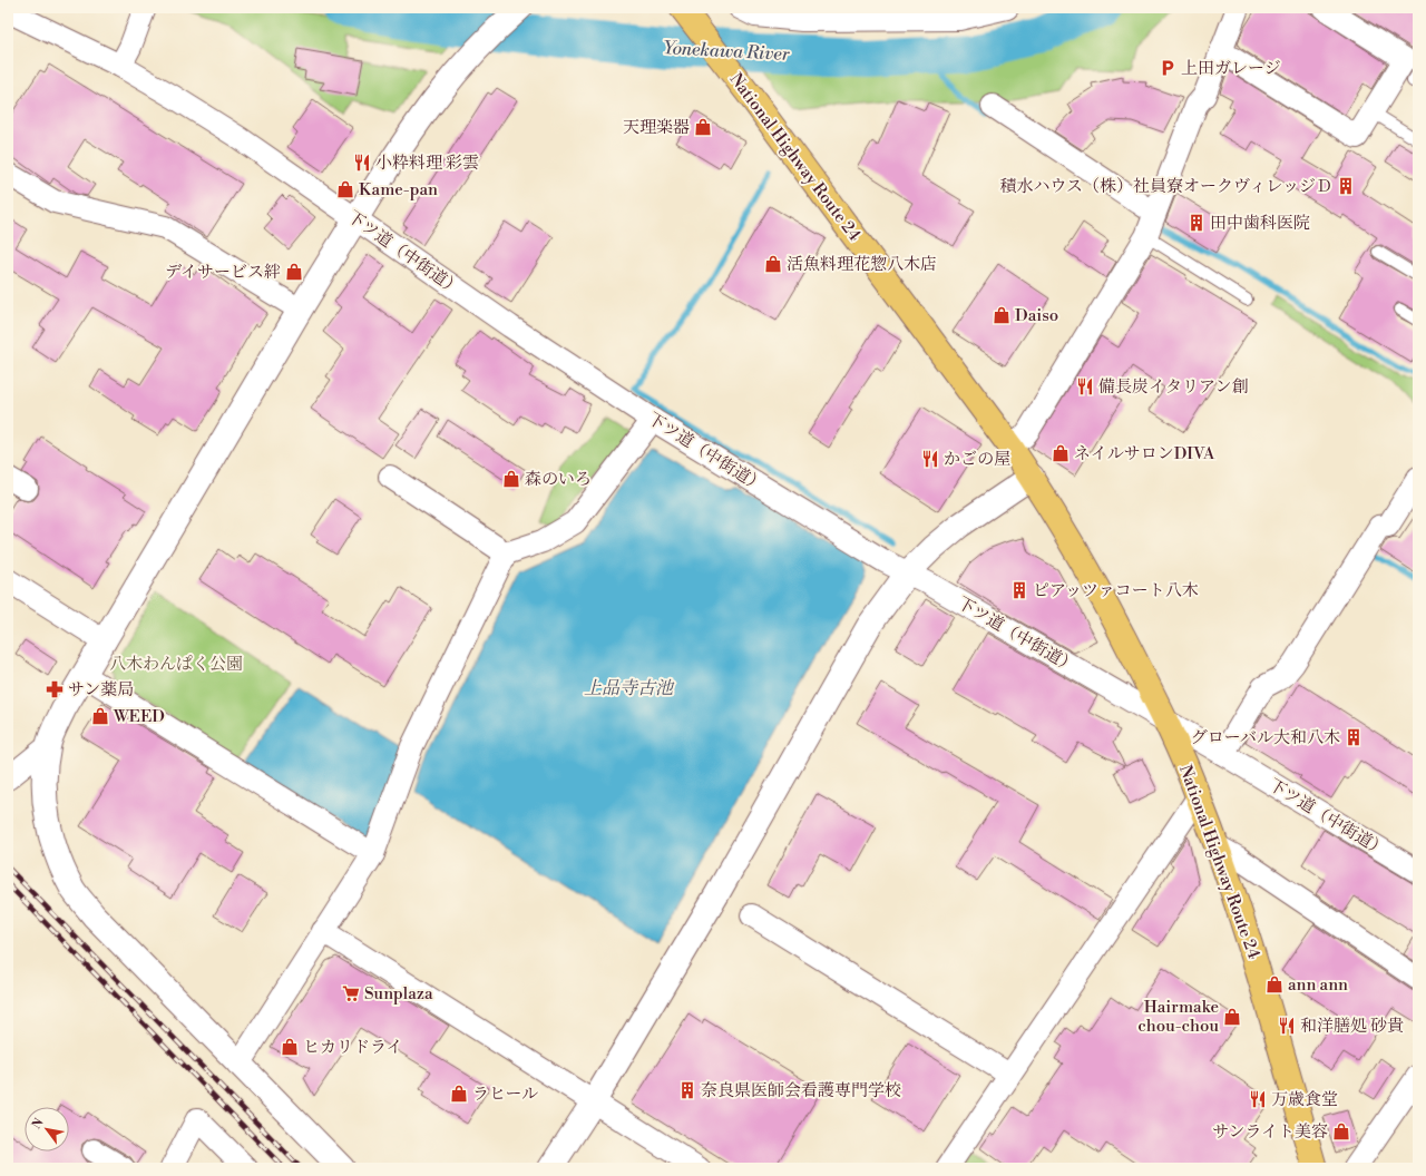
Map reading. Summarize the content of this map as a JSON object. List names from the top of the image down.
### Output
{
  "streets": {
    "highway": ["National Highway Route 24"],
    "street": ["下ツ道（中街道）"]
  },
  "crossings": [
    ["National Highway Route 24", "下ツ道（中街道）"]
  ],
  "water": ["Yonekawa River", "上品寺古池"],
  "parks": ["八木わんぱく公園"],
  "places": {
    "parking": ["上田ガレージ"],
    "shop": [
      "天理楽器",
      "Kame-pan",
      "活魚料理花惣八木店",
      "デイサービス絆",
      "Daiso",
      "ネイルサロンDIVA",
      "森のいろ",
      "WEED",
      "ann ann",
      "Hairmake chou-chou",
      "ヒカリドライ",
      "ラヒール",
      "サンライト美容"
    ],
    "restaurant": [
      "小粋料理 彩雲",
      "備長炭イタリアン創",
      "かごの屋",
      "和洋膳処 砂貴",
      "万歳食堂"
    ],
    "building": [
      "積水ハウス（株）社員寮オークヴィレッジＤ",
      "田中歯科医院",
      "ピアッツァコート八木",
      "グローバル大和八木",
      "奈良県医師会看護専門学校"
    ],
    "pharmacy": ["サン薬局"],
    "supermarket": ["Sunplaza"]
  },
  "north": "top left"
}
